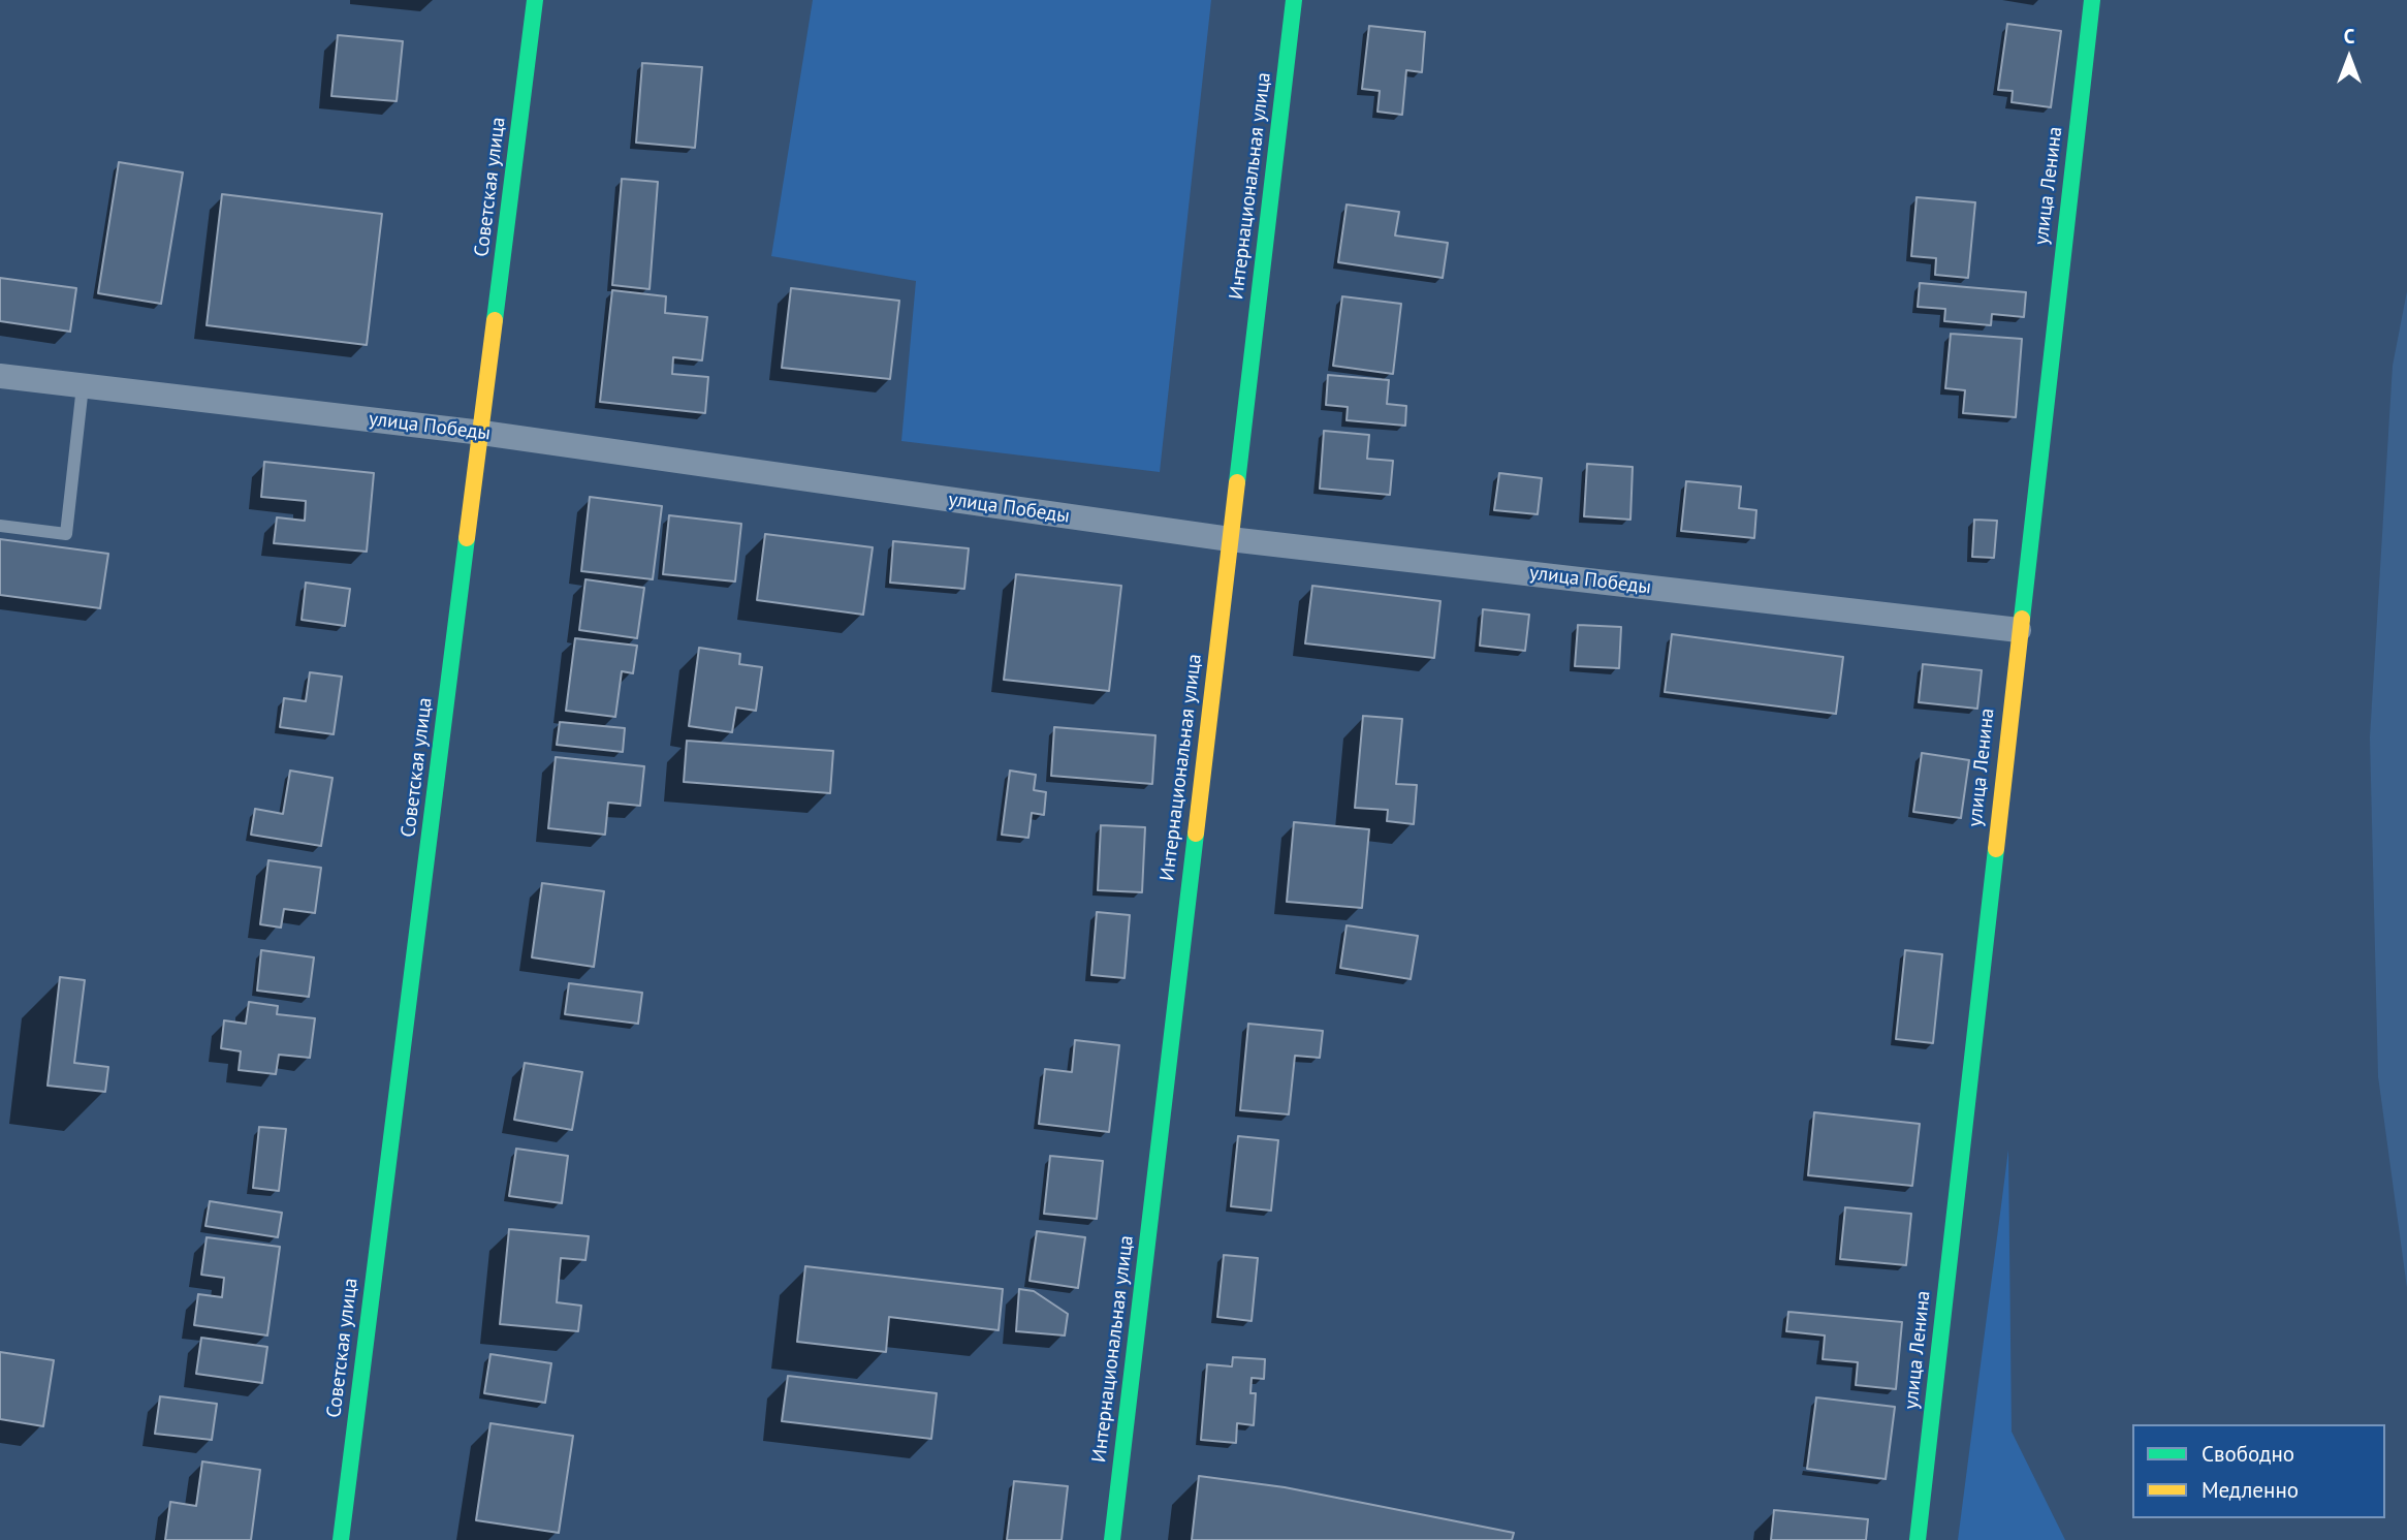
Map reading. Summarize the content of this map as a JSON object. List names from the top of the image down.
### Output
{
  "streets": {
    "main road": ["Интернациональная улица", "улица Ленина", "Советская улица"],
    "street": ["улица Победы"]
  },
  "crossings": [
    ["Интернациональная улица", "улица Победы"],
    ["улица Ленина", "улица Победы"],
    ["Советская улица", "улица Победы"]
  ],
  "legend": ["Свободно", "Медленно"],
  "north": "top"
}
